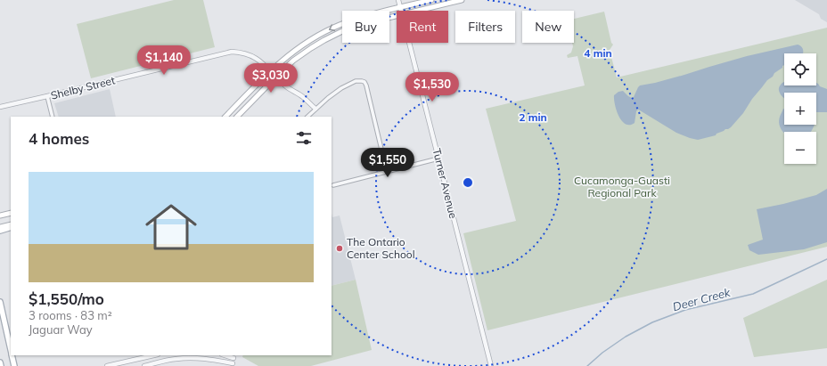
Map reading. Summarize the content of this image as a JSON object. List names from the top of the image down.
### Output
{
  "streets": {
    "street": ["Shelby Street", "Turner Avenue"]
  },
  "water": ["Deer Creek"],
  "parks": ["Cucamonga-Guasti Regional Park"],
  "places": ["The Ontario Center School"],
  "page": {
    "chip": [
      "Buy",
      "Rent",
      "Filters",
      "New"
    ],
    "price": [
      "$1,140",
      "$3,030",
      "$1,530",
      "$1,550"
    ],
    "map_buttons": ["+", "−"],
    "heading": "4 homes",
    "list": [
      {
        "name": "$1,550/mo",
        "note": "3 rooms · 83 m² · Jaguar Way"
      }
    ]
  },
  "rings": ["4 min", "2 min"]
}
